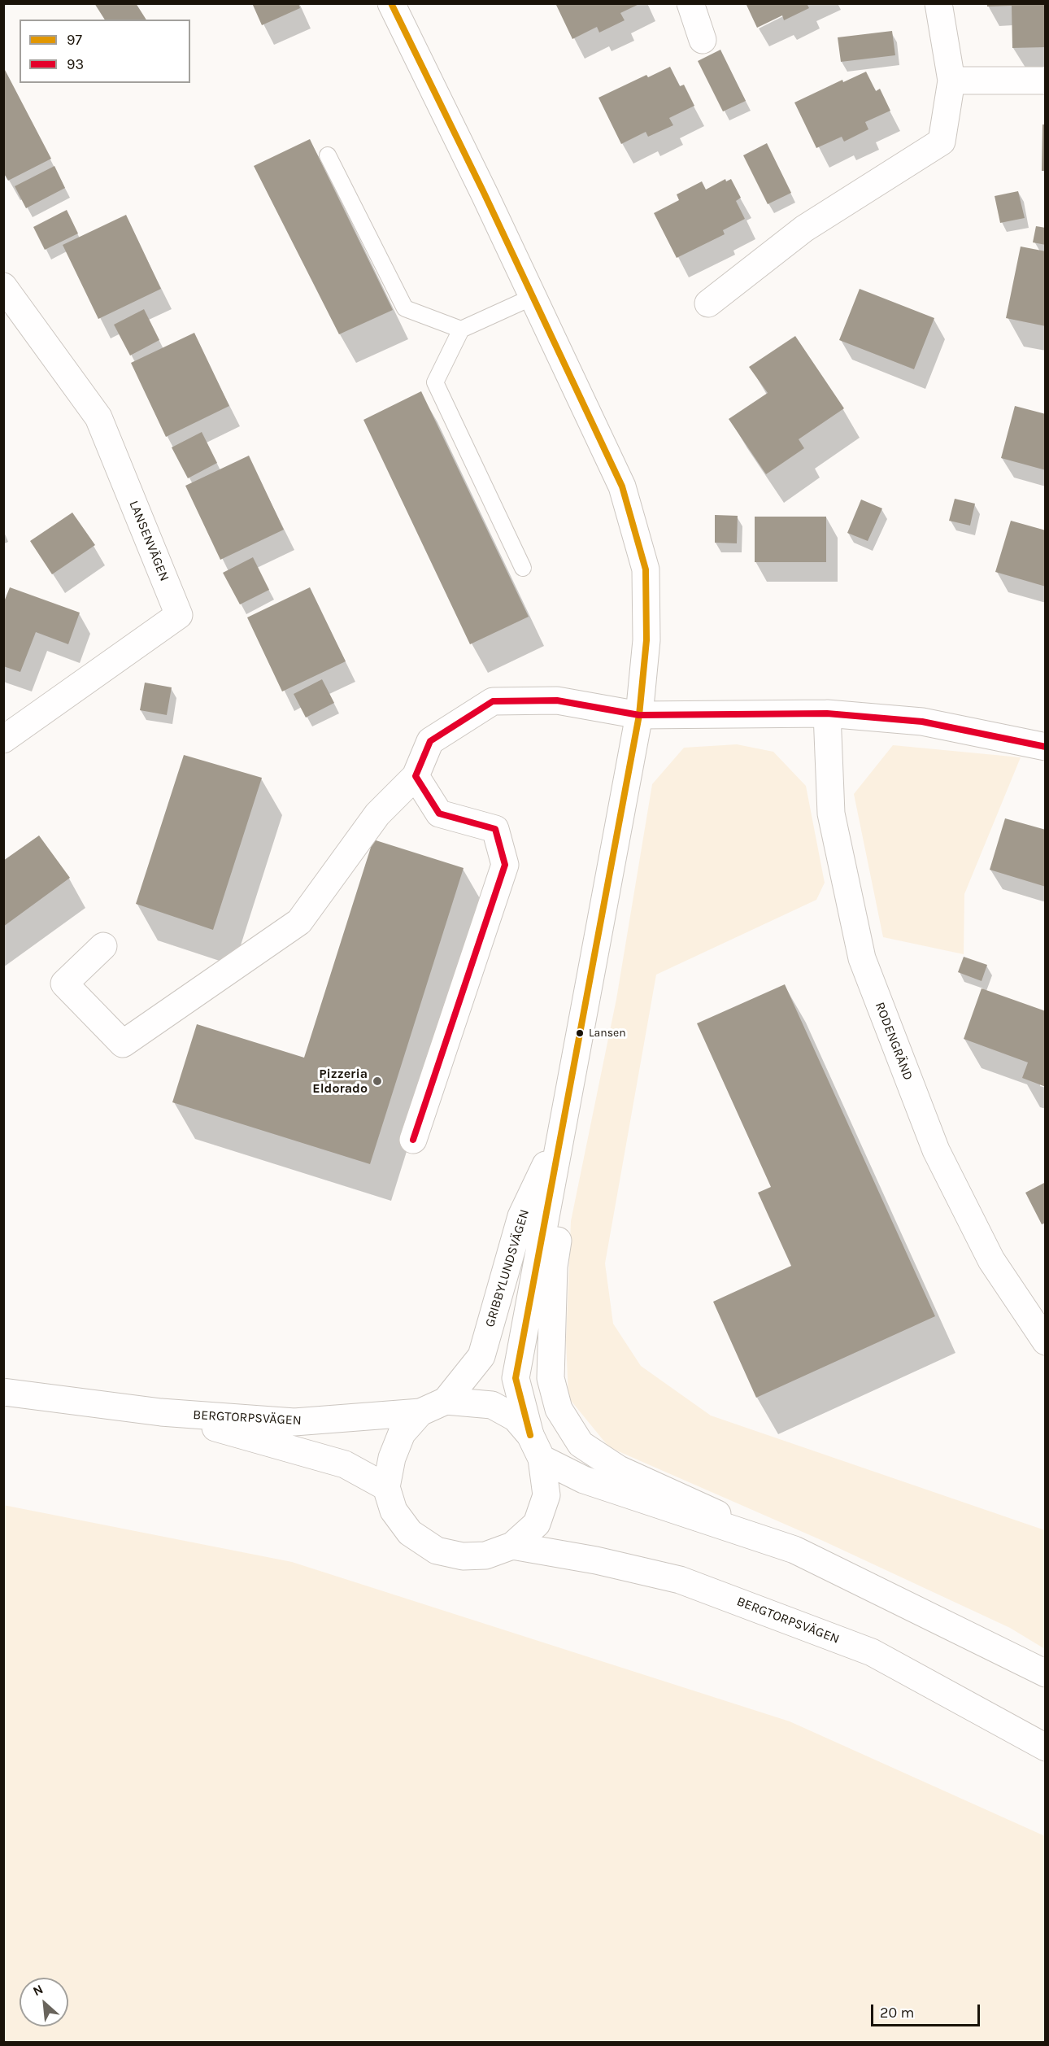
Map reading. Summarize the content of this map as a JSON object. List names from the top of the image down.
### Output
{
  "streets": {
    "street": [
      "LANSENVÄGEN",
      "RODENGRÄND",
      "GRIBBYLUNDSVÄGEN",
      "BERGTORPSVÄGEN"
    ]
  },
  "crossings": [
    ["GRIBBYLUNDSVÄGEN", "BERGTORPSVÄGEN"]
  ],
  "places": ["Lansen", "Pizzeria Eldorado"],
  "lines": ["transit line 97", "transit line 93"],
  "legend": ["97", "93"],
  "scale_bar": "20 m",
  "north": "top left"
}
